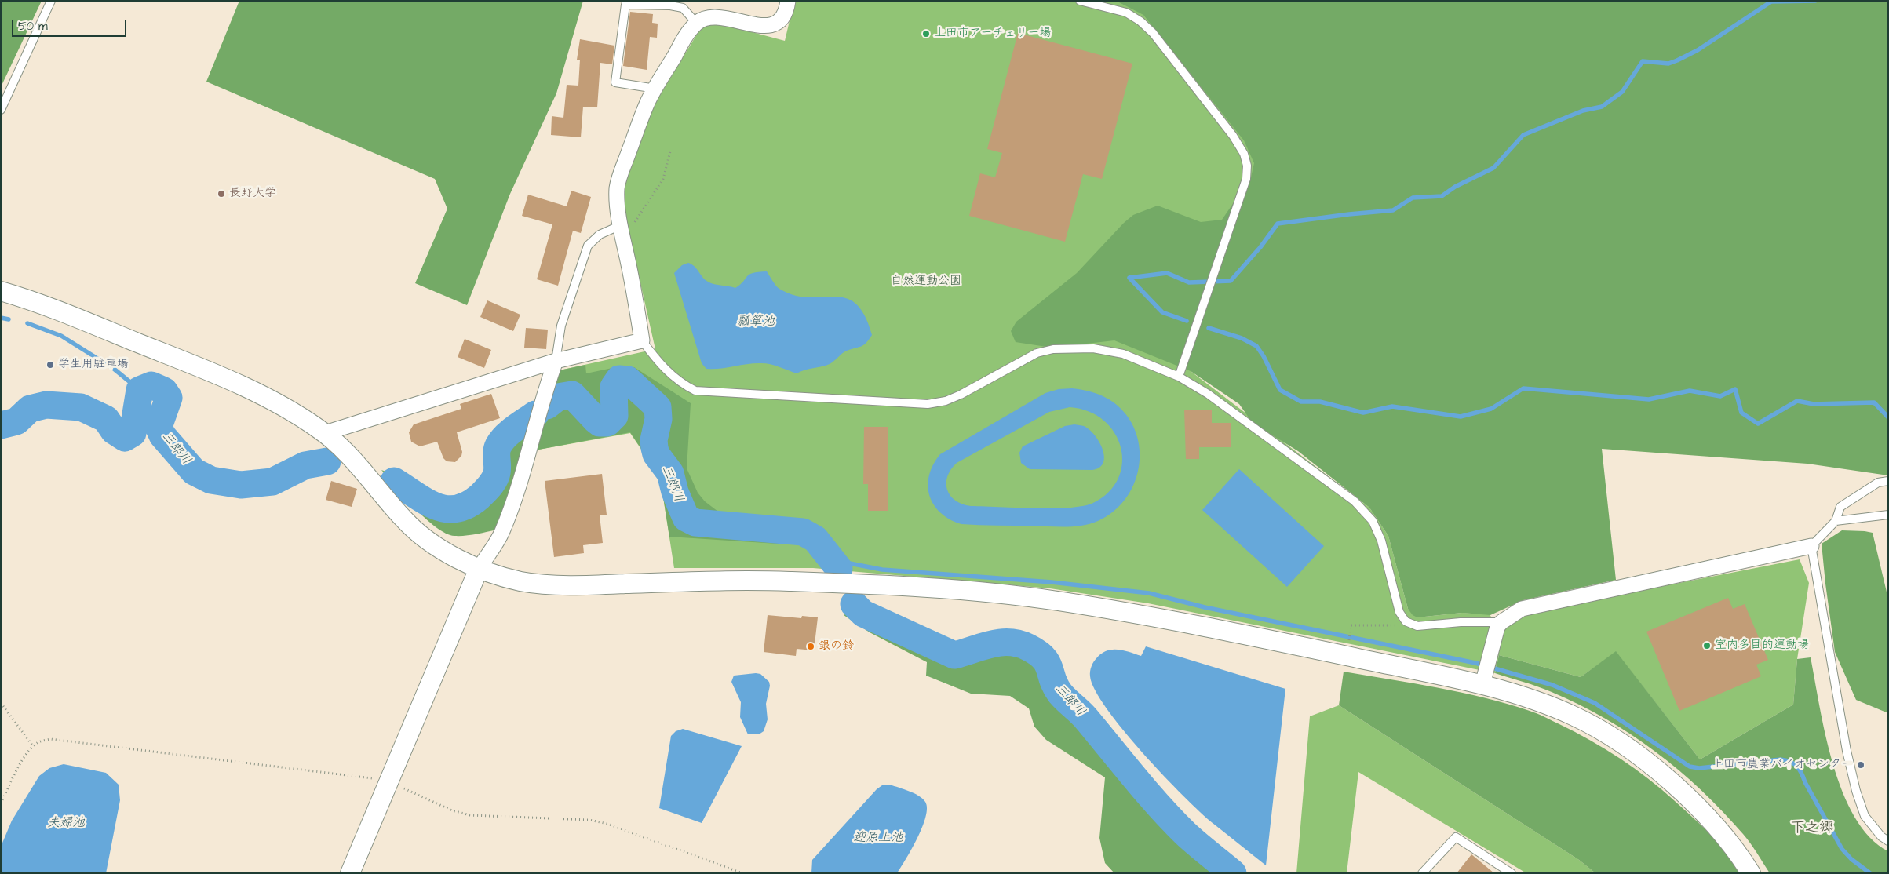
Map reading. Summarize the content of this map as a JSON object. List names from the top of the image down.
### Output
{
  "districts": ["下之郷"],
  "water": [
    "瓢箪池",
    "三郎川",
    "夫婦池",
    "迎原上池"
  ],
  "parks": ["自然運動公園"],
  "places": [
    "上田市アーチェリー場",
    "長野大学",
    "学生用駐車場",
    "室内多目的運動場",
    "銀の鈴",
    "上田市農業バイオセンター"
  ],
  "scale_bar": "50 m"
}
